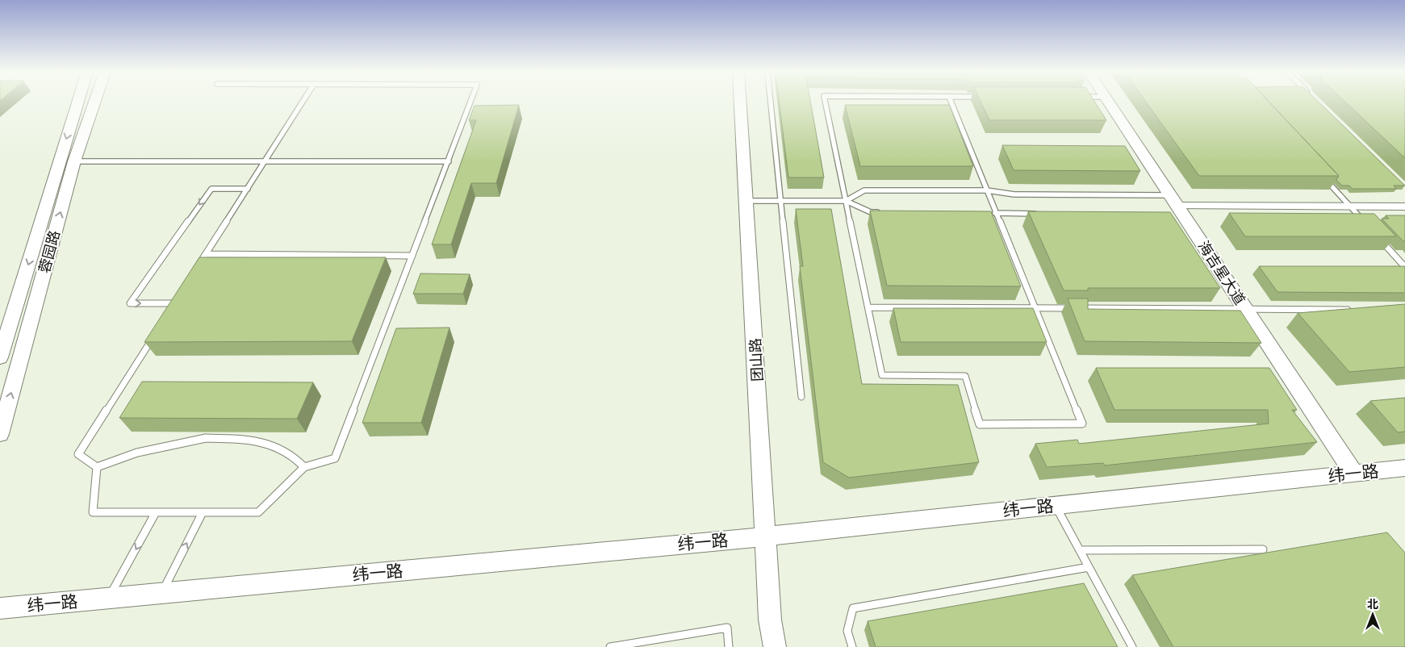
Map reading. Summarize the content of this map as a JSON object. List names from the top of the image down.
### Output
{
  "streets": {
    "street": [
      "蓉园路",
      "海吉星大道",
      "团山路",
      "纬一路"
    ]
  },
  "crossings": [
    ["海吉星大道", "纬一路"],
    ["团山路", "纬一路"]
  ],
  "north": "top"
}
